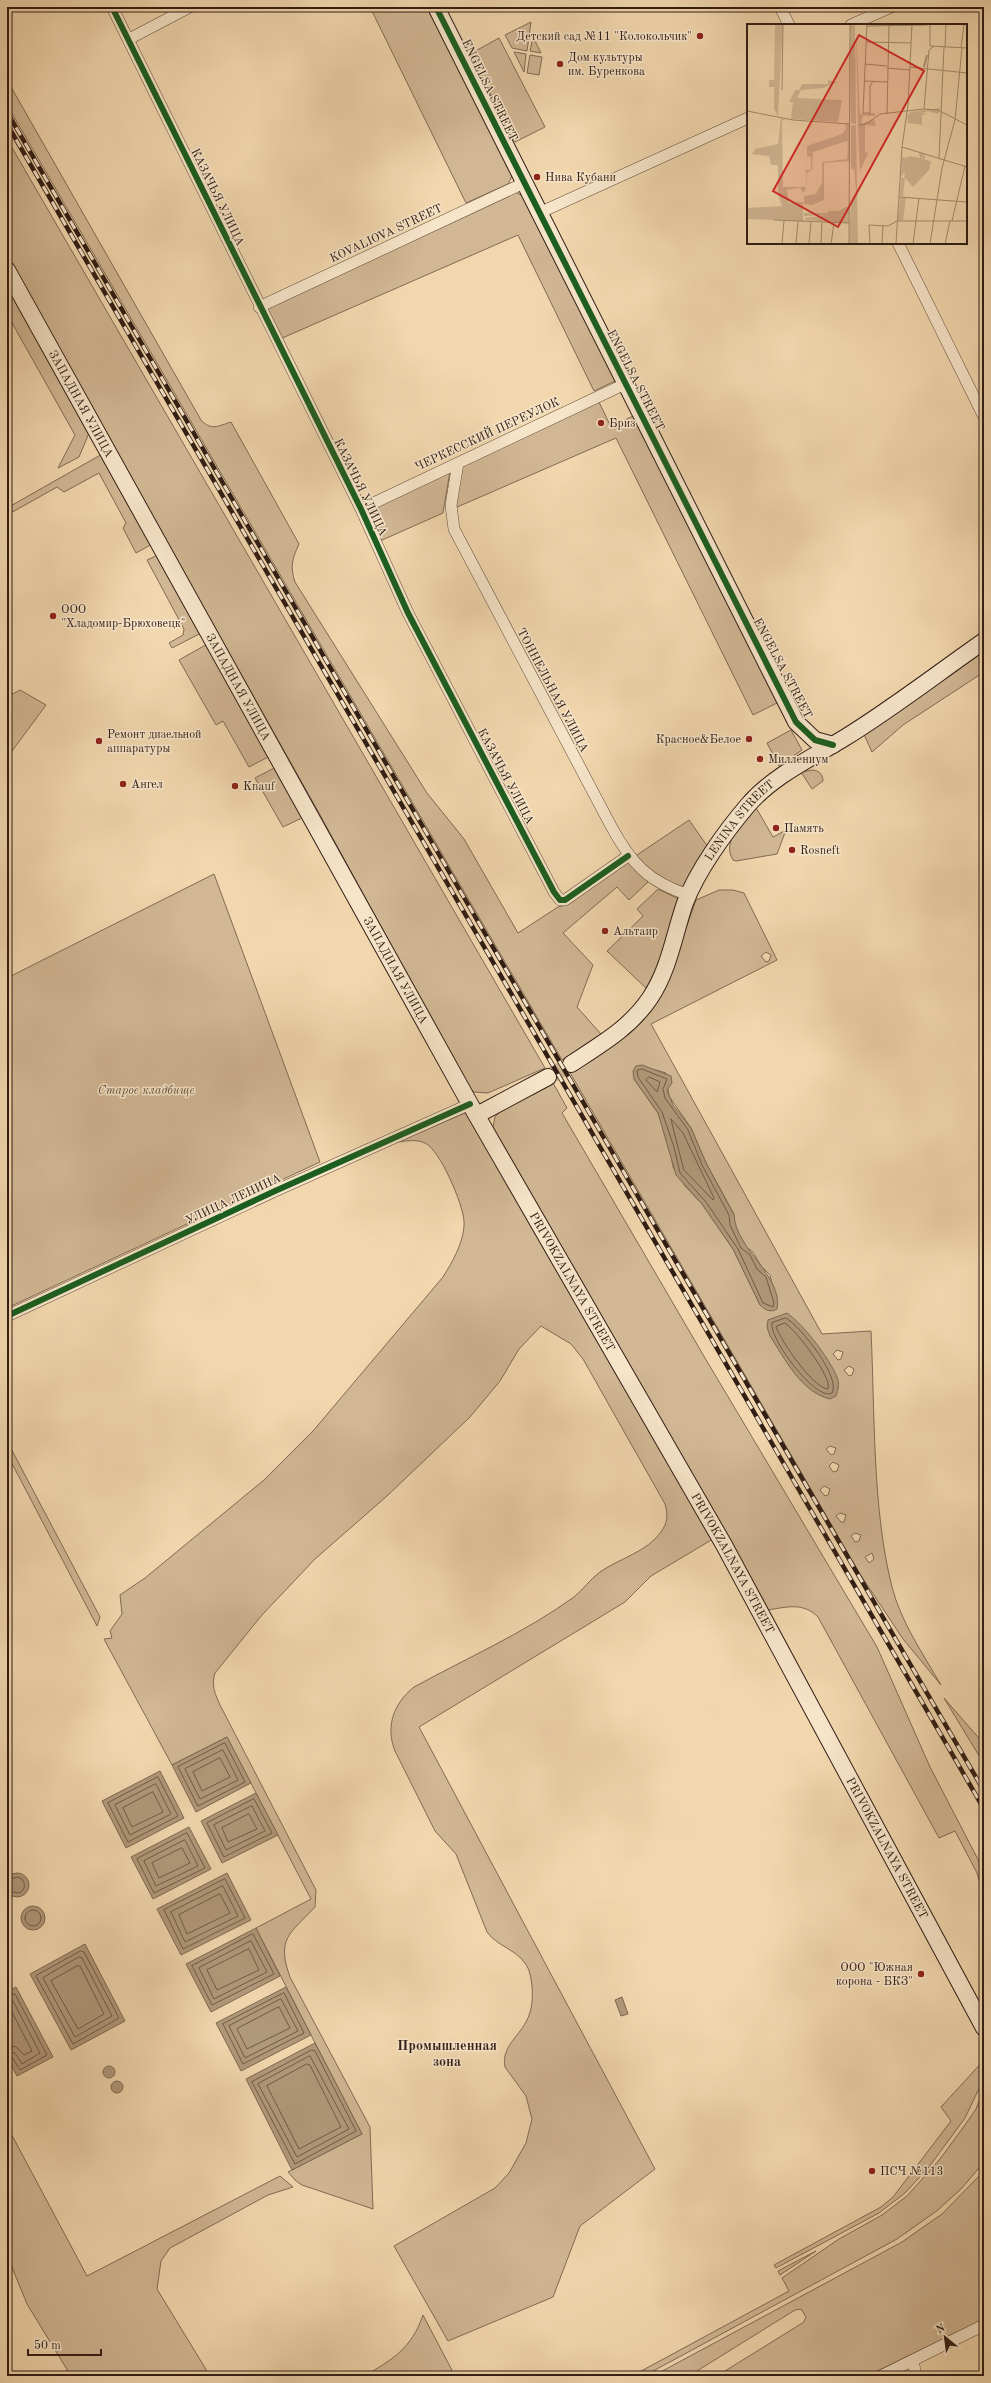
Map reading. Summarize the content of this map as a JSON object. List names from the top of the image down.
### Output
{
  "streets": {
    "main road": [
      "ENGELSA STREET",
      "ЗАПАДНАЯ УЛИЦА",
      "LENINA STREET",
      "PRIVOKZALNAYA STREET"
    ],
    "street": [
      "КАЗАЧЬЯ УЛИЦА",
      "KOVALIOVA STREET",
      "ЧЕРКЕССКИЙ ПЕРЕУЛОК",
      "ТОННЕЛЬНАЯ УЛИЦА",
      "УЛИЦА ЛЕНИНА"
    ]
  },
  "crossings": [
    ["ENGELSA STREET", "KOVALIOVA STREET"],
    ["ENGELSA STREET", "ЧЕРКЕССКИЙ ПЕРЕУЛОК"],
    ["ENGELSA STREET", "LENINA STREET"],
    ["КАЗАЧЬЯ УЛИЦА", "KOVALIOVA STREET"],
    ["КАЗАЧЬЯ УЛИЦА", "ЧЕРКЕССКИЙ ПЕРЕУЛОК"],
    ["КАЗАЧЬЯ УЛИЦА", "ТОННЕЛЬНАЯ УЛИЦА"],
    ["ЗАПАДНАЯ УЛИЦА", "УЛИЦА ЛЕНИНА"],
    ["ЗАПАДНАЯ УЛИЦА", "PRIVOKZALNAYA STREET"],
    ["ЧЕРКЕССКИЙ ПЕРЕУЛОК", "ТОННЕЛЬНАЯ УЛИЦА"],
    ["ТОННЕЛЬНАЯ УЛИЦА", "LENINA STREET"],
    ["УЛИЦА ЛЕНИНА", "PRIVOKZALNAYA STREET"]
  ],
  "districts": ["Промышленная зона"],
  "parks": ["Старое кладбище"],
  "places": [
    "Детский сад №11 \"Колокольчик\"",
    "Дом культуры им. Буренкова",
    "Нива Кубани",
    "Бриз",
    "ООО \"Хладомир-Брюховецк\"",
    "Красное&Белое",
    "Ремонт дизельной аппаратуры",
    "Миллениум",
    "Ангел",
    "Knauf",
    "Память",
    "Rosneft",
    "Альтаир",
    "ООО \"Южная корона - БКЗ\"",
    "ПСЧ №113"
  ],
  "scale_bar": "50 m",
  "north": "top left"
}
